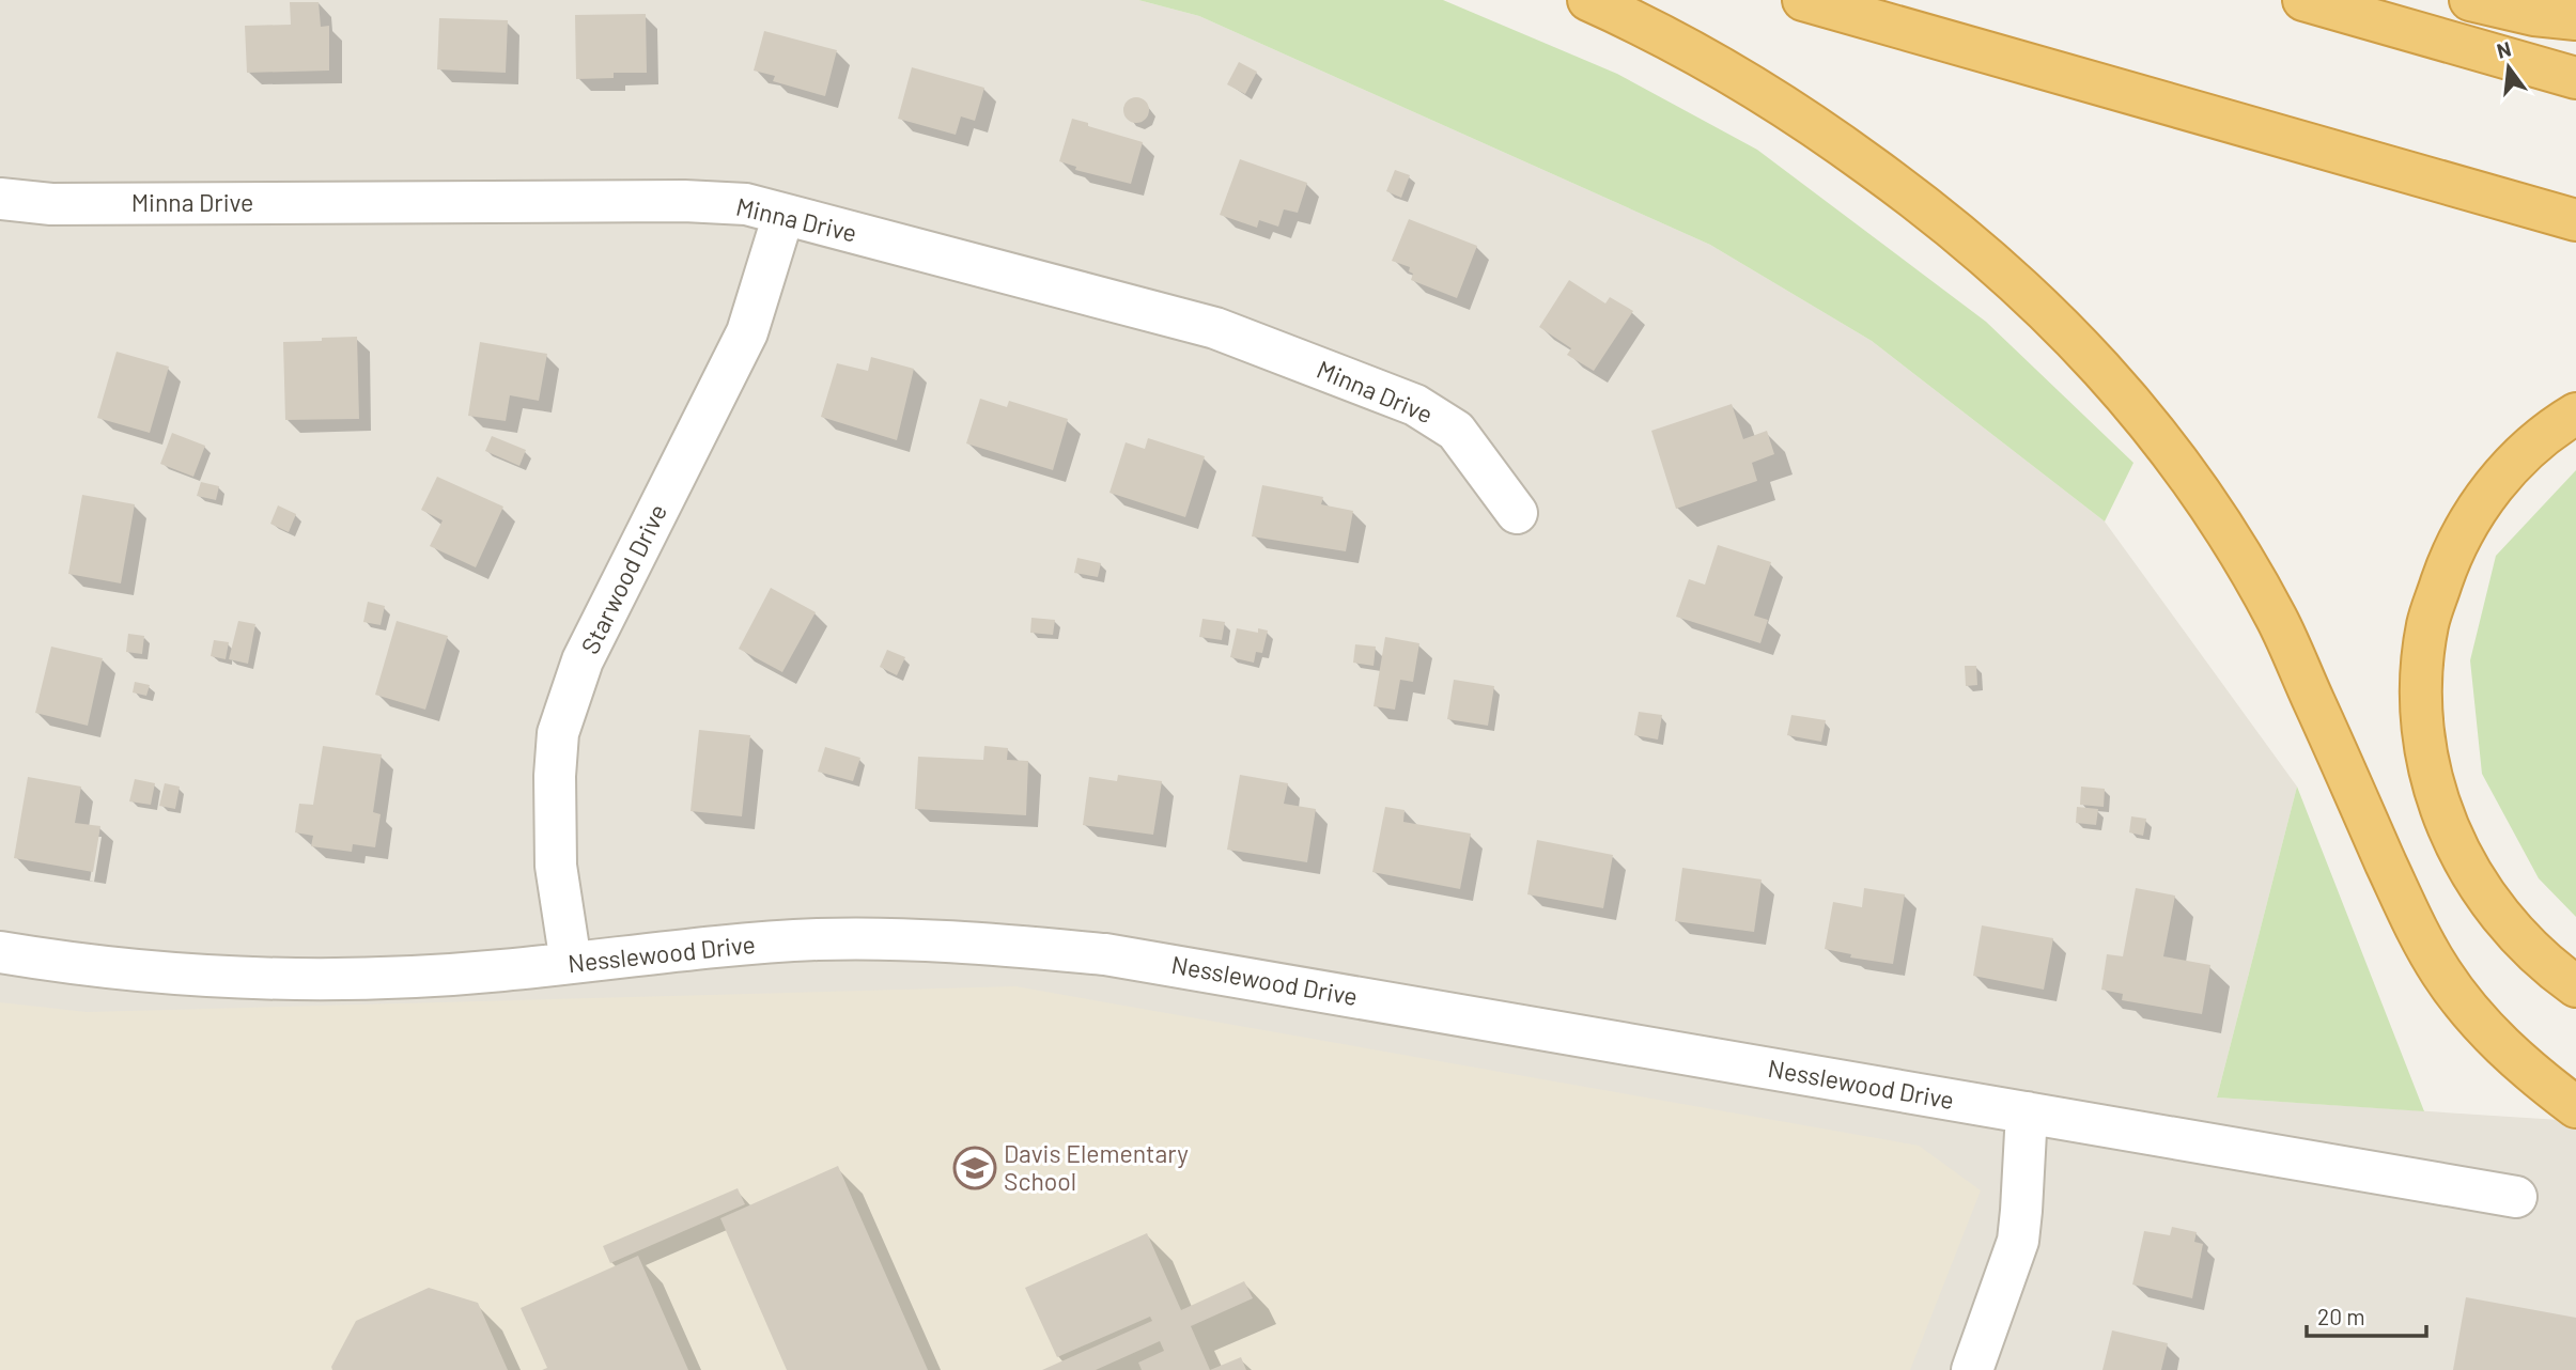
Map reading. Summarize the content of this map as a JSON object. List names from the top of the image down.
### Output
{
  "streets": {
    "street": ["Minna Drive", "Starwood Drive", "Nesslewood Drive"]
  },
  "crossings": [
    ["Minna Drive", "Starwood Drive"],
    ["Starwood Drive", "Nesslewood Drive"]
  ],
  "places": {
    "school or university": ["Davis Elementary School"]
  },
  "scale_bar": "20 m",
  "north": "top"
}
